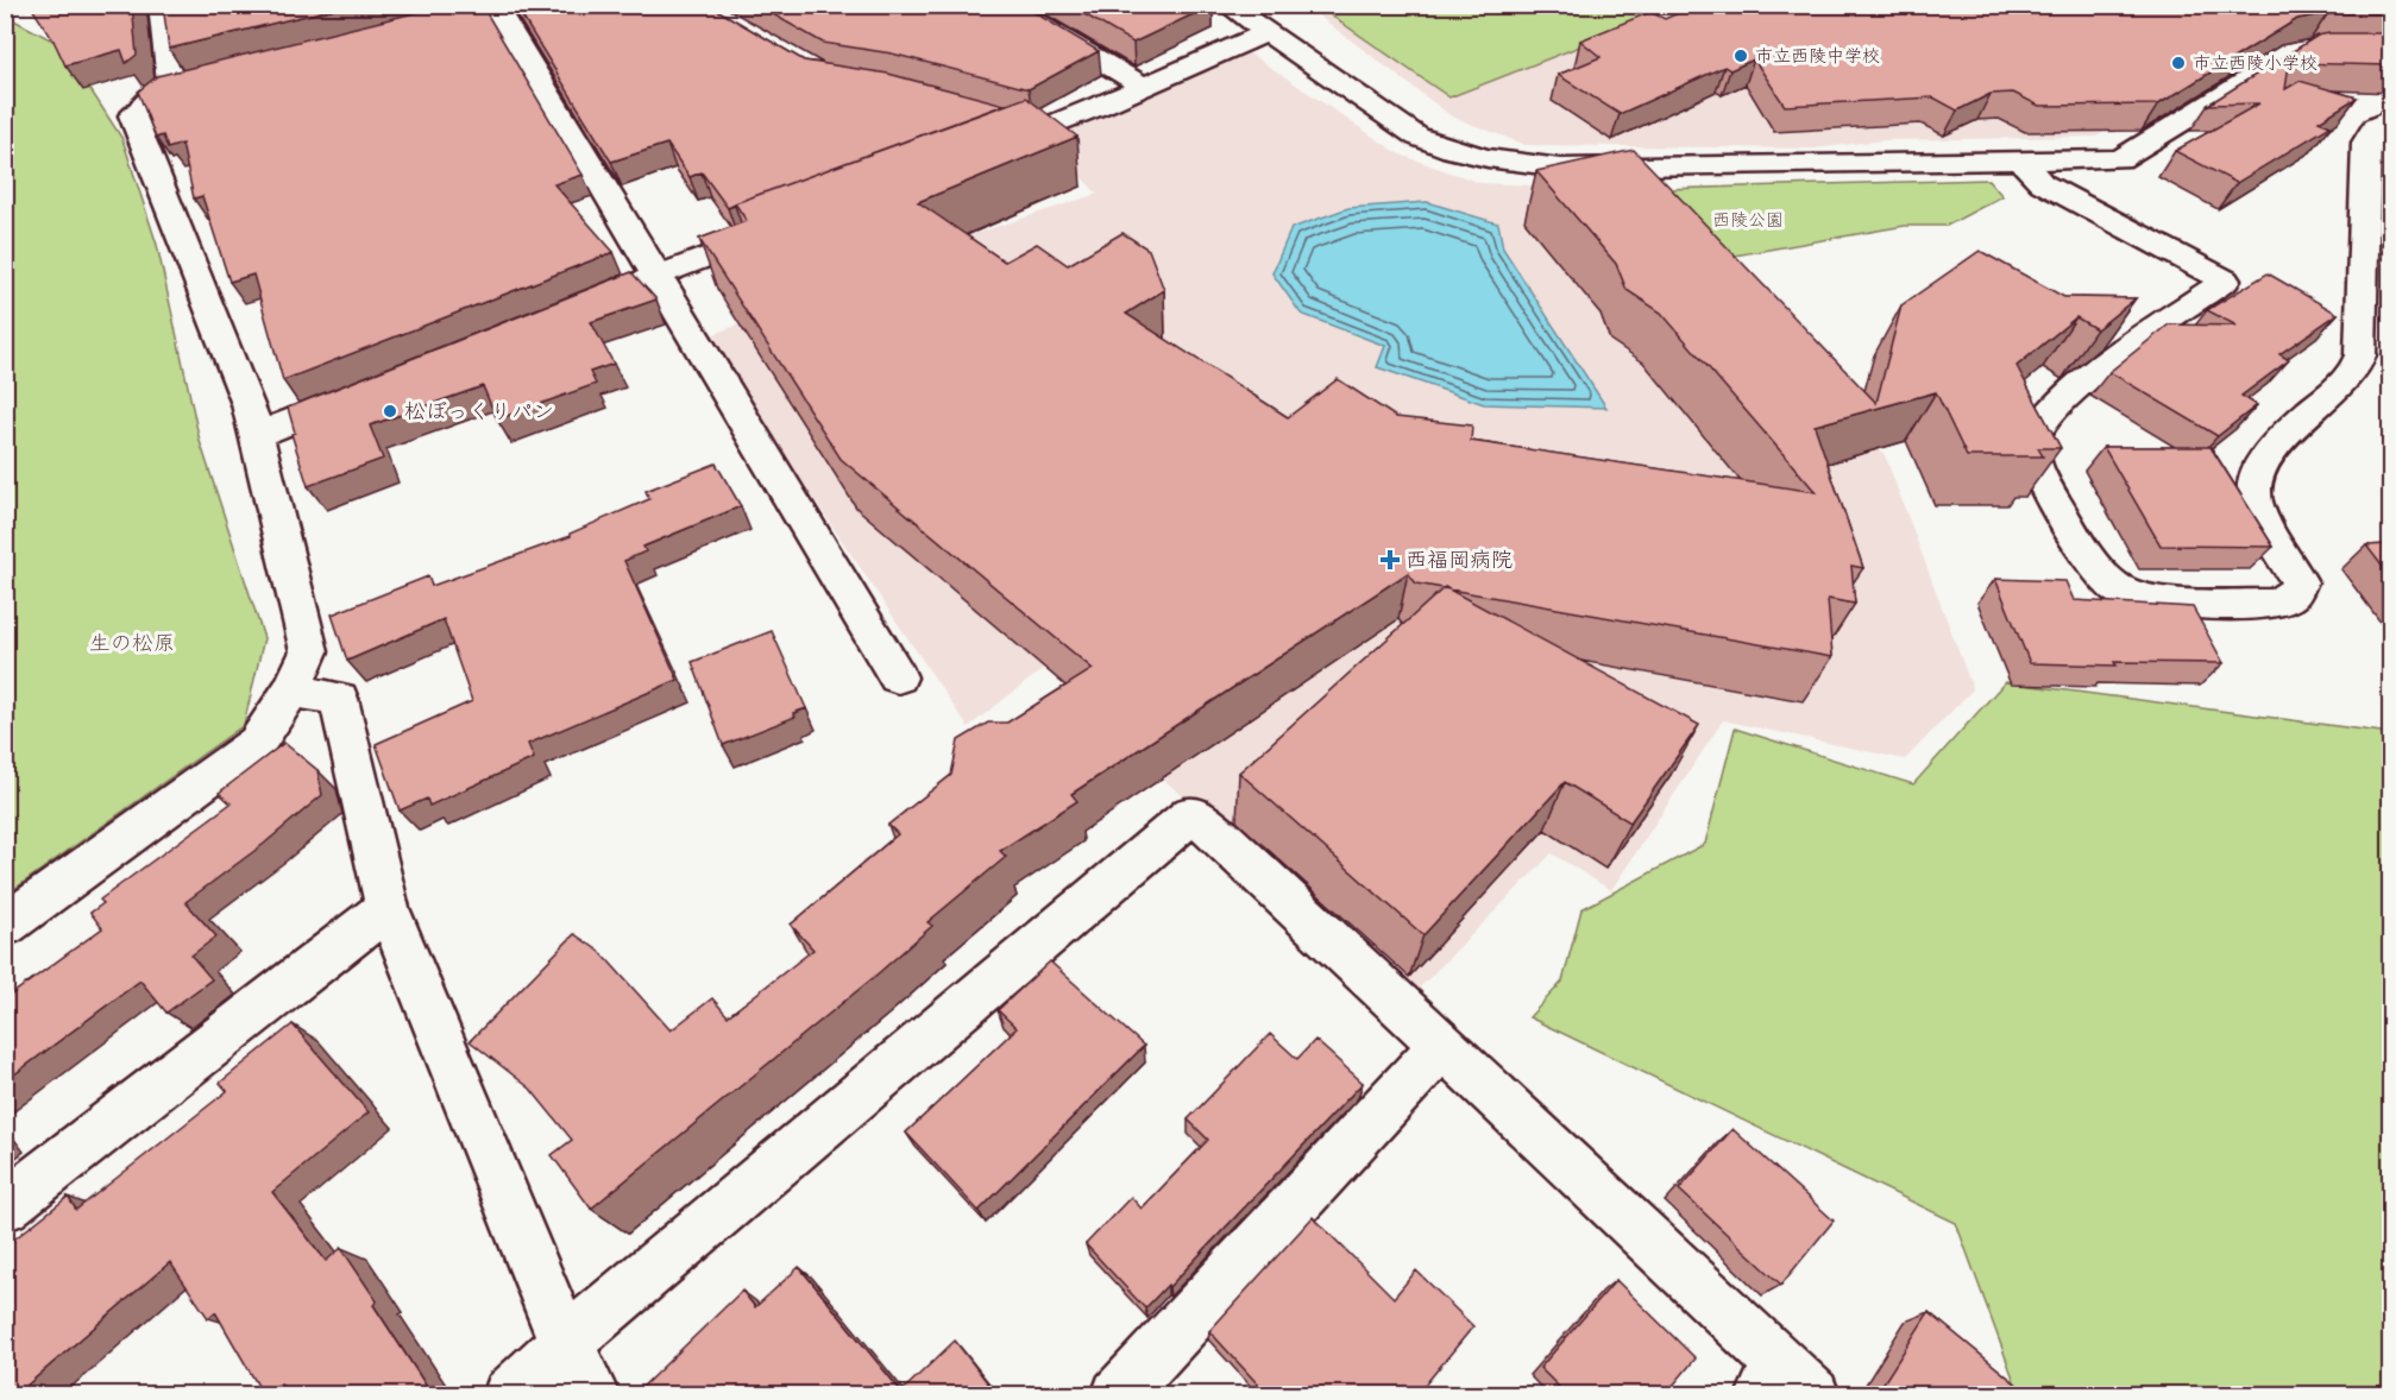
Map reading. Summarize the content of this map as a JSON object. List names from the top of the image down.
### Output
{
  "parks": ["西陵公園", "生の松原"],
  "places": {
    "other": ["市立西陵中学校", "市立西陵小学校", "松ぼっくりパン"],
    "health": ["西福岡病院"]
  }
}
